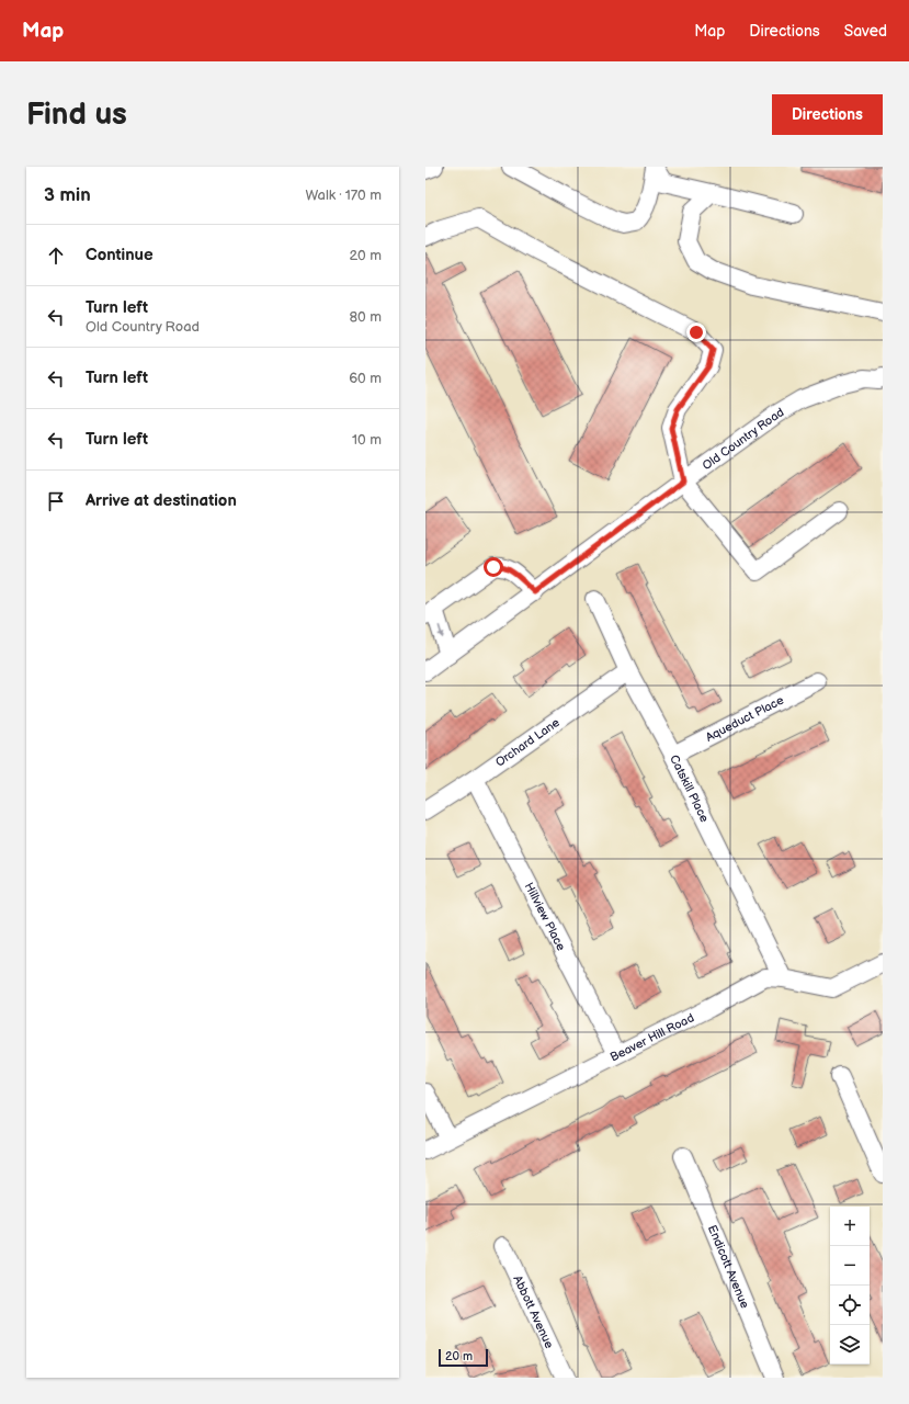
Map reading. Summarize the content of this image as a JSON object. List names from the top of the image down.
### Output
{
  "streets": {
    "street": [
      "Old Country Road",
      "Aqueduct Place",
      "Orchard Lane",
      "Catskill Place",
      "Hillview Place",
      "Beaver Hill Road",
      "Endicott Avenue",
      "Abbott Avenue"
    ]
  },
  "crossings": [
    ["Aqueduct Place", "Catskill Place"],
    ["Orchard Lane", "Catskill Place"],
    ["Orchard Lane", "Hillview Place"],
    ["Catskill Place", "Beaver Hill Road"],
    ["Hillview Place", "Beaver Hill Road"]
  ],
  "scale_bar": "20 m",
  "page": {
    "header": "Map",
    "nav": ["Map", "Directions", "Saved"],
    "buttons": "Directions",
    "title": "Find us",
    "heading": ["3 min", "Walk · 170 m"],
    "list": [
      ["Continue", "20 m"],
      ["Turn left", "Old Country Road", "80 m"],
      ["Turn left", "60 m"],
      ["Turn left", "10 m"],
      "Arrive at destination"
    ],
    "map_buttons": ["+", "−"],
    "scale": "20 m"
  }
}
